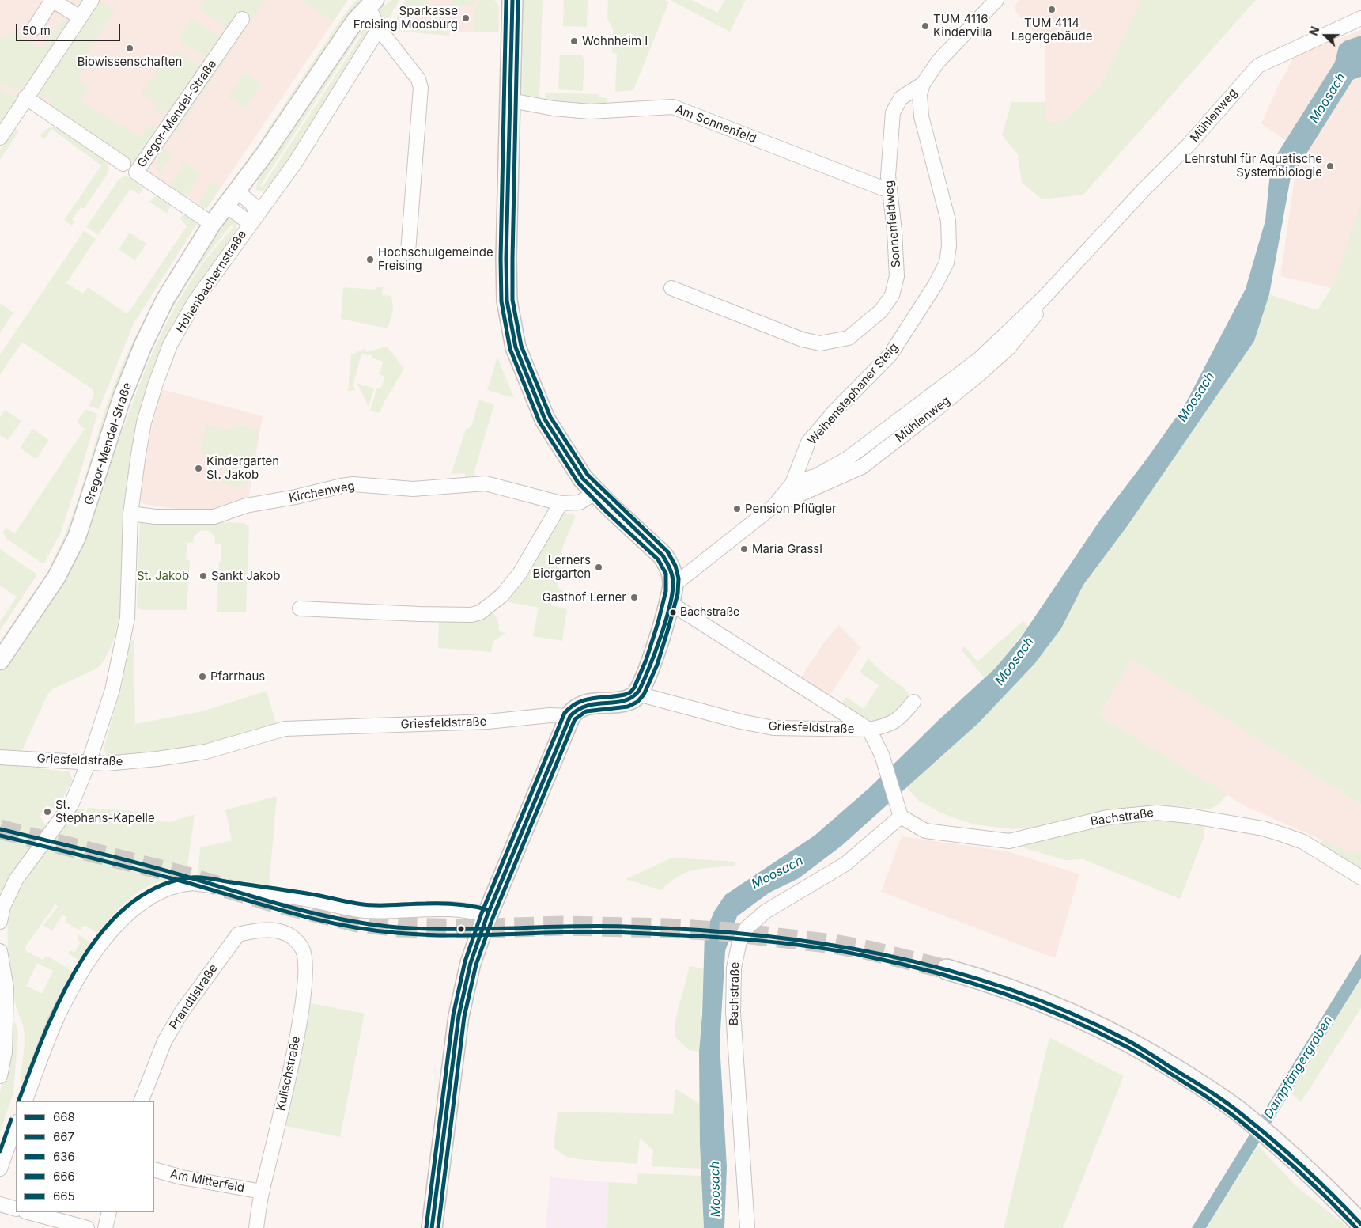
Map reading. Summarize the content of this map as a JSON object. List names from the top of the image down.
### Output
{
  "streets": {
    "street": [
      "Gregor-Mendel-Straße",
      "Mühlenweg",
      "Am Sonnenfeld",
      "Sonnenfeldweg",
      "Hohenbachernstraße",
      "Weihenstephaner Steig",
      "Kirchenweg",
      "Griesfeldstraße",
      "Bachstraße",
      "Prandtlstraße",
      "Kulischstraße",
      "Am Mitterfeld"
    ]
  },
  "crossings": [
    ["Gregor-Mendel-Straße", "Hohenbachernstraße"],
    ["Mühlenweg", "Weihenstephaner Steig"],
    ["Am Sonnenfeld", "Sonnenfeldweg"],
    ["Sonnenfeldweg", "Weihenstephaner Steig"],
    ["Hohenbachernstraße", "Kirchenweg"],
    ["Hohenbachernstraße", "Griesfeldstraße"],
    ["Prandtlstraße", "Kulischstraße"],
    ["Kulischstraße", "Am Mitterfeld"]
  ],
  "water": ["Moosach", "Dampfängergraben"],
  "parks": ["St. Jakob"],
  "places": [
    "TUM 4114 Lagergebäude",
    "Sparkasse Freising Moosburg",
    "TUM 4116 Kindervilla",
    "Wohnheim I",
    "Biowissenschaften",
    "Lehrstuhl für Aquatische Systembiologie",
    "Hochschulgemeinde Freising",
    "Kindergarten St. Jakob",
    "Pension Pflügler",
    "Maria Grassl",
    "Lerners Biergarten",
    "Sankt Jakob",
    "Gasthof Lerner",
    "Bachstraße",
    "Pfarrhaus",
    "St. Stephans-Kapelle"
  ],
  "lines": [
    "transit line 668",
    "transit line 667",
    "transit line 636",
    "transit line 666",
    "transit line 665"
  ],
  "legend": [
    "668",
    "667",
    "636",
    "666",
    "665"
  ],
  "scale_bar": "50 m",
  "north": "left"
}
